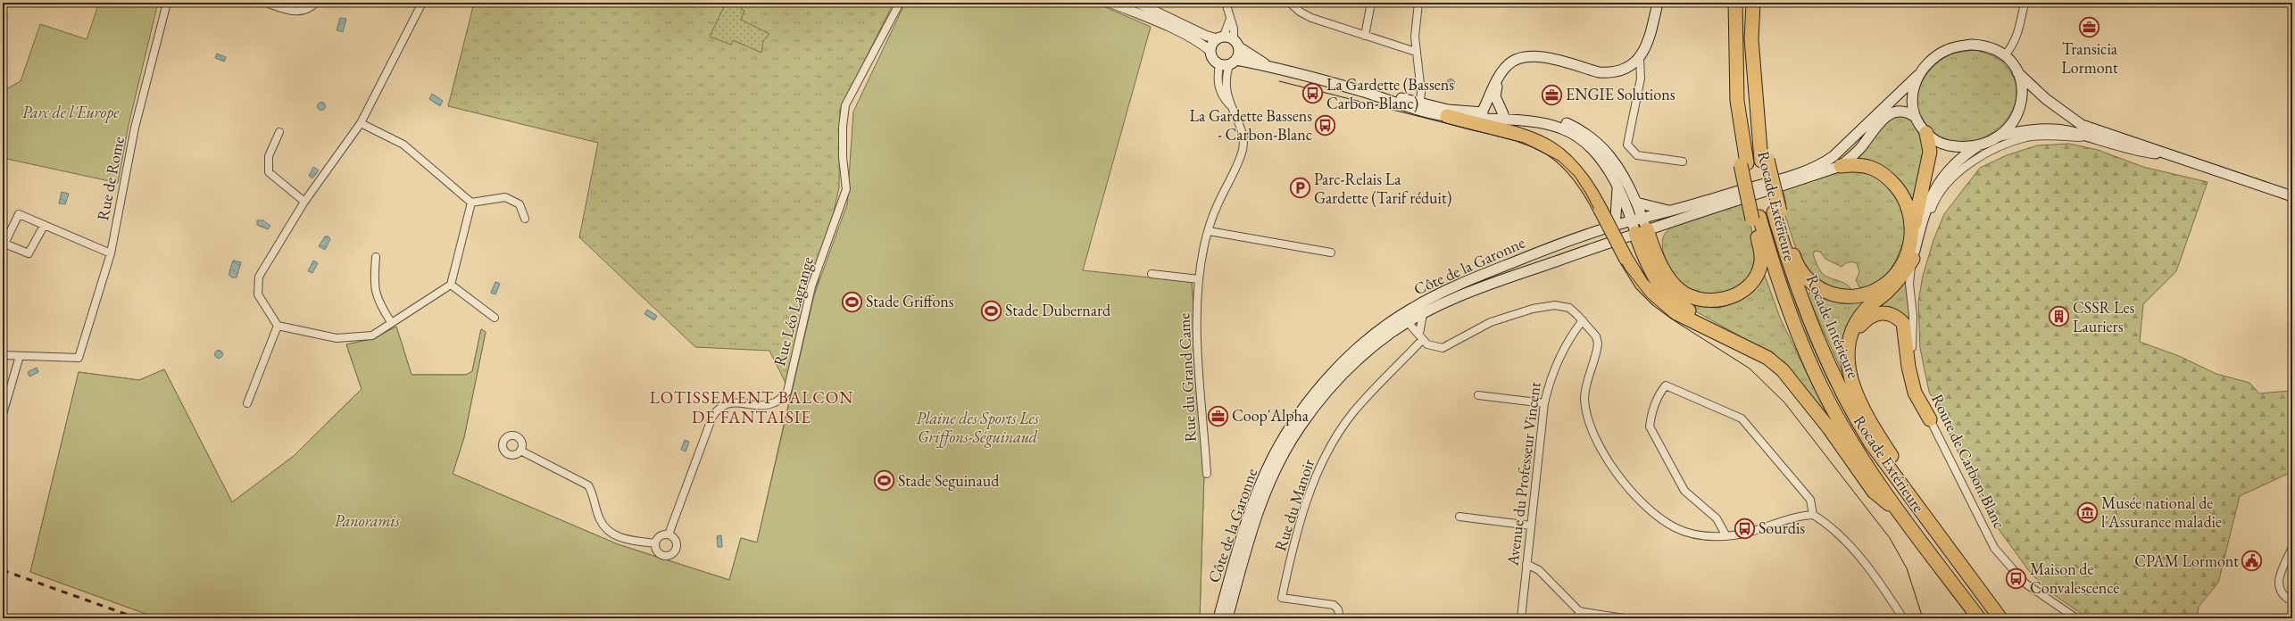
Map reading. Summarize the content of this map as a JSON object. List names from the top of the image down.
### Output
{
  "streets": {
    "highway": ["Rocade Extérieure", "Rocade Intérieure"],
    "main road": ["Côte de la Garonne"],
    "street": [
      "Rue de Rome",
      "Rue Léo Lagrange",
      "Rue du Grand Came",
      "Route de Carbon-Blanc",
      "Avenue du Professeur Vincent",
      "Rue du Manoir"
    ]
  },
  "districts": ["LOTISSEMENT BALCON DE FANTAISIE"],
  "parks": ["Parc de l'Europe", "Plaine des Sports Les Griffons-Séguinaud", "Panoramis"],
  "places": {
    "office": ["Transicia Lormont", "ENGIE Solutions", "Coop'Alpha"],
    "bus stop": [
      "La Gardette (Bassens Carbon-Blanc)",
      "La Gardette Bassens - Carbon-Blanc",
      "Sourdis",
      "Maison de Convalescence"
    ],
    "parking": ["Parc-Relais La Gardette (Tarif réduit)"],
    "sports": ["Stade Griffons", "Stade Dubernard", "Stade Seguinaud"],
    "building": ["CSSR Les Lauriers"],
    "museum": ["Musée national de l'Assurance maladie"],
    "public building": ["CPAM Lormont"]
  }
}
